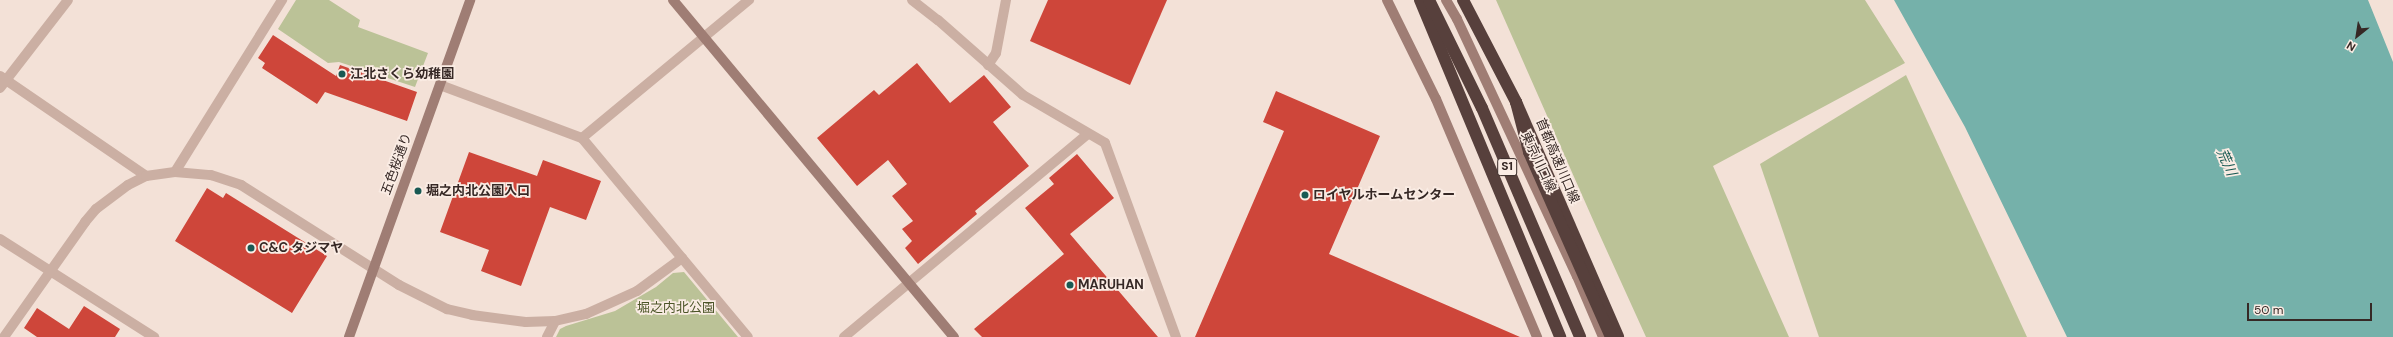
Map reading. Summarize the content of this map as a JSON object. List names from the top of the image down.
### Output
{
  "streets": {
    "highway": ["首都高速川口線", "S1"],
    "street": ["東京川口線", "五色桜通り"]
  },
  "crossings": [
    ["首都高速川口線", "S1"]
  ],
  "water": ["荒川"],
  "parks": ["堀之内北公園"],
  "places": [
    "江北さくら幼稚園",
    "堀之内北公園入口",
    "ロイヤルホームセンター",
    "C&C タジマヤ",
    "MARUHAN"
  ],
  "scale_bar": "50 m",
  "north": "bottom left"
}
